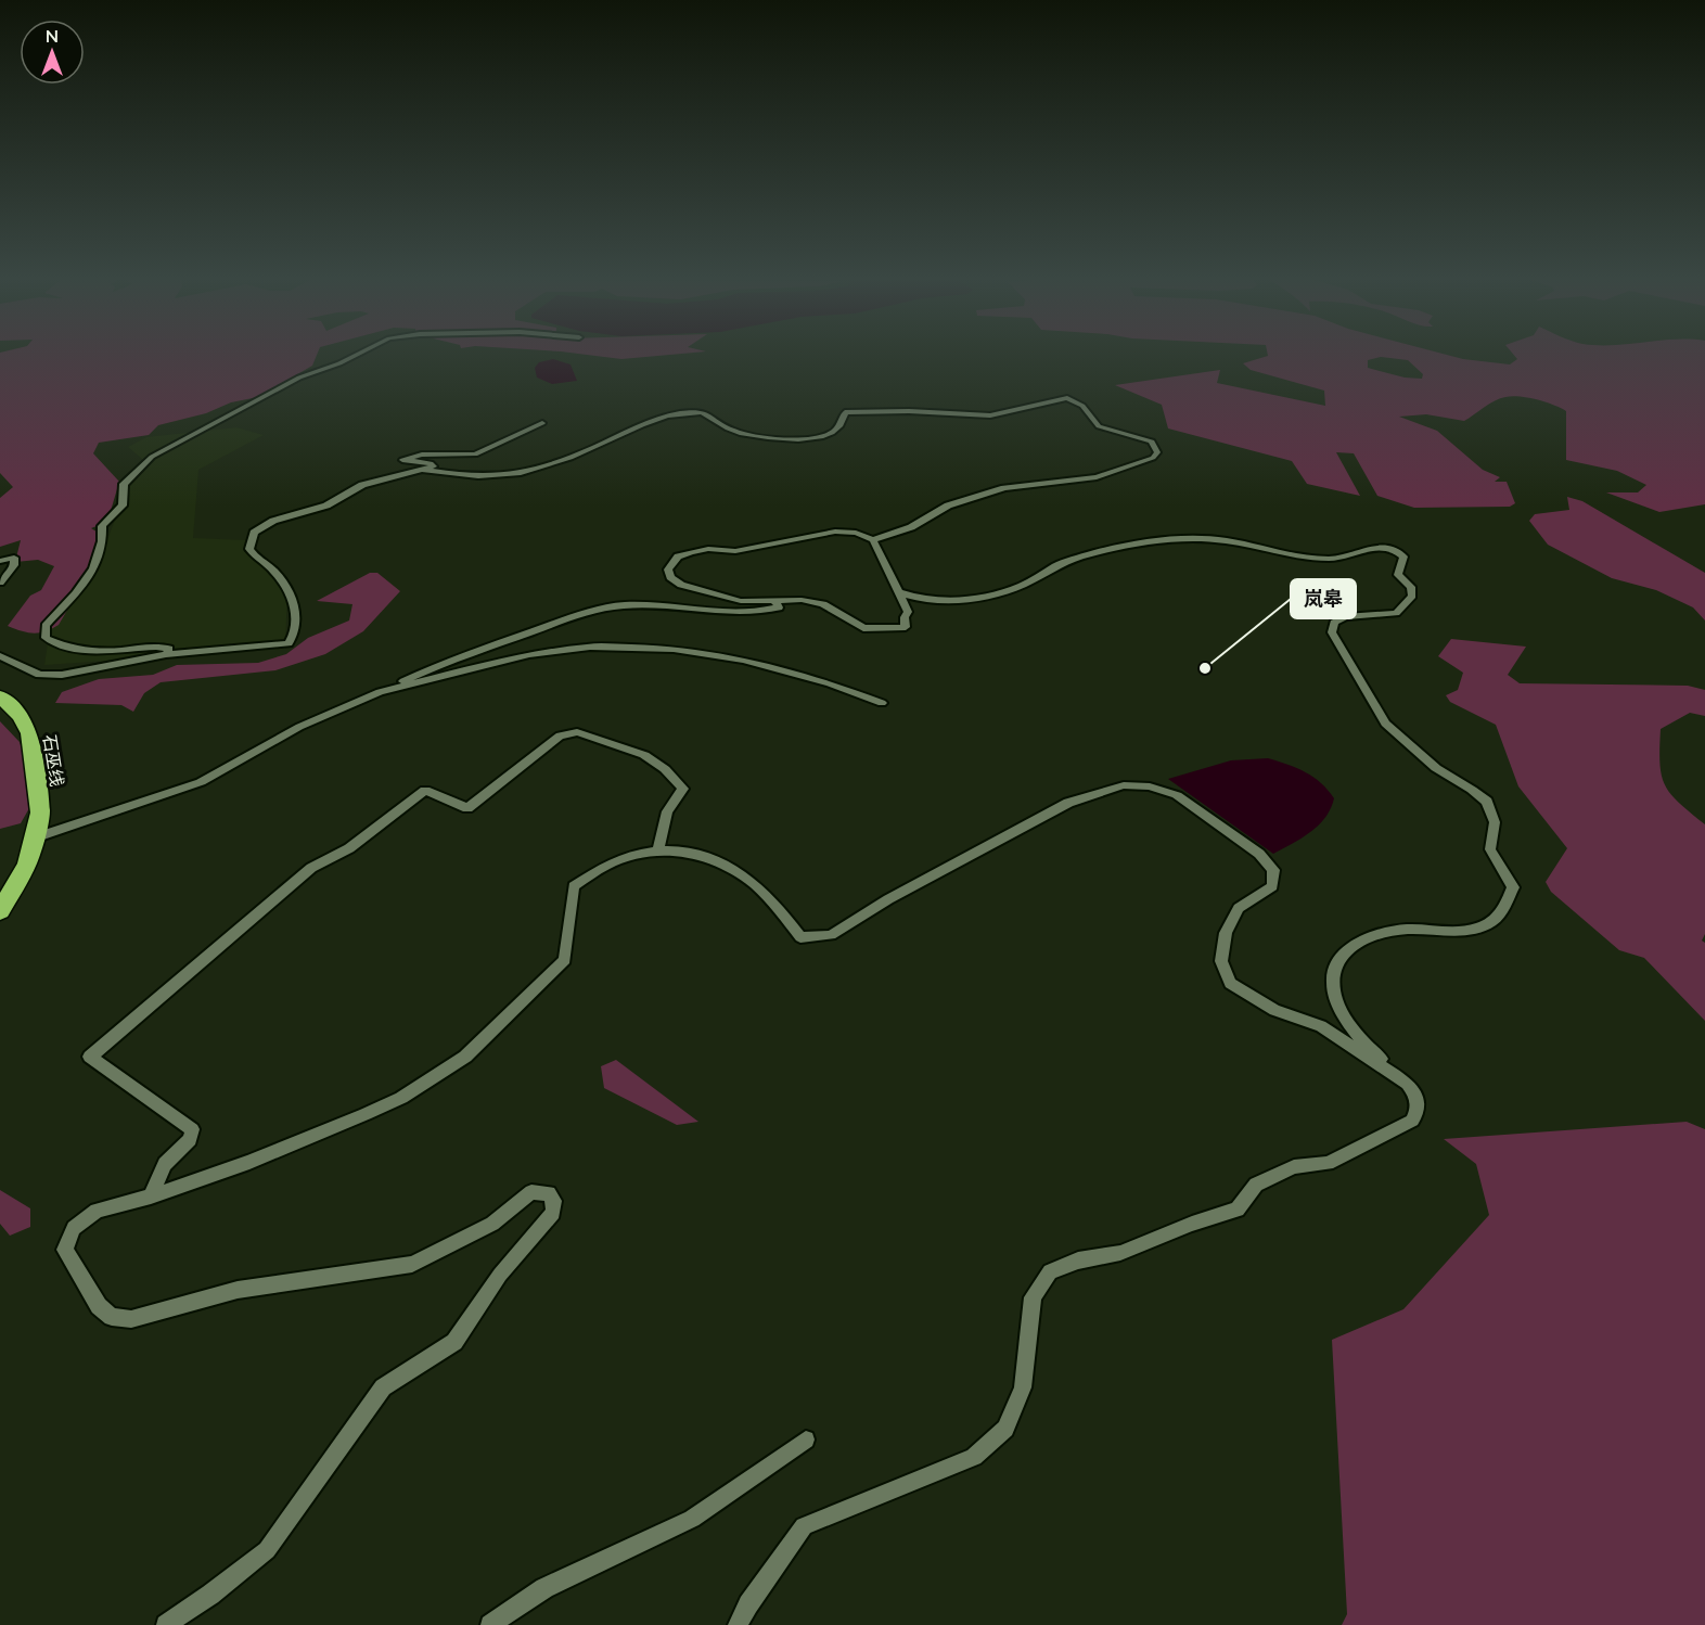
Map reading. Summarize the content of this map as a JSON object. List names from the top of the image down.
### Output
{
  "streets": {
    "highway": ["石巫线"]
  },
  "places": ["岚皋"],
  "north": "top"
}
